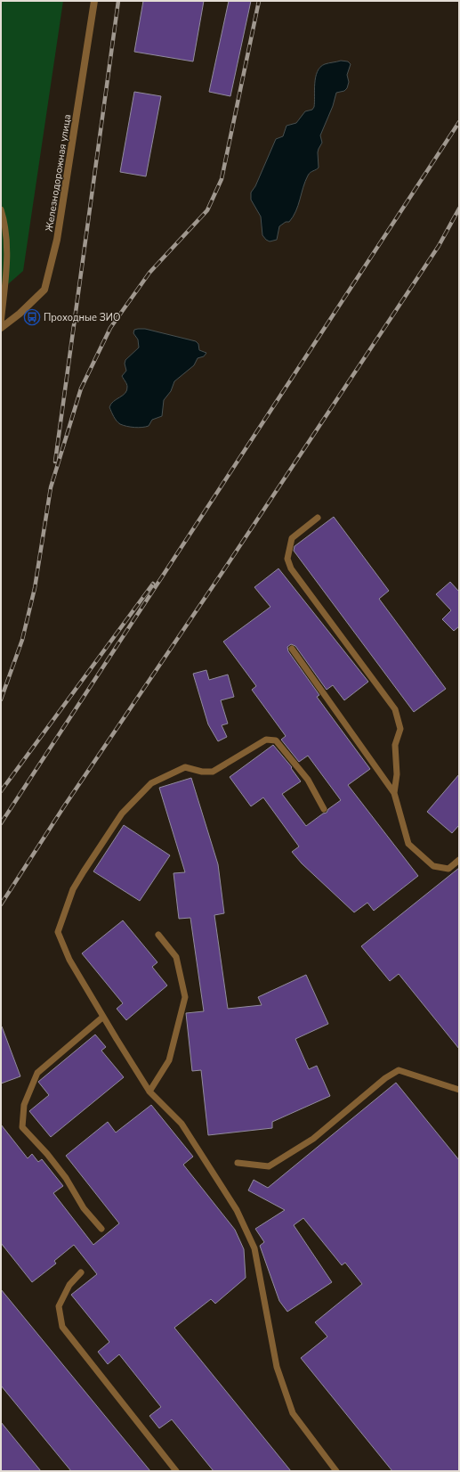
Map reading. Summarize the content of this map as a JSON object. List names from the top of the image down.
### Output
{
  "streets": {
    "street": ["Железнодорожная улица"]
  },
  "places": {
    "bus stop": ["Проходные ЗИО"]
  }
}
